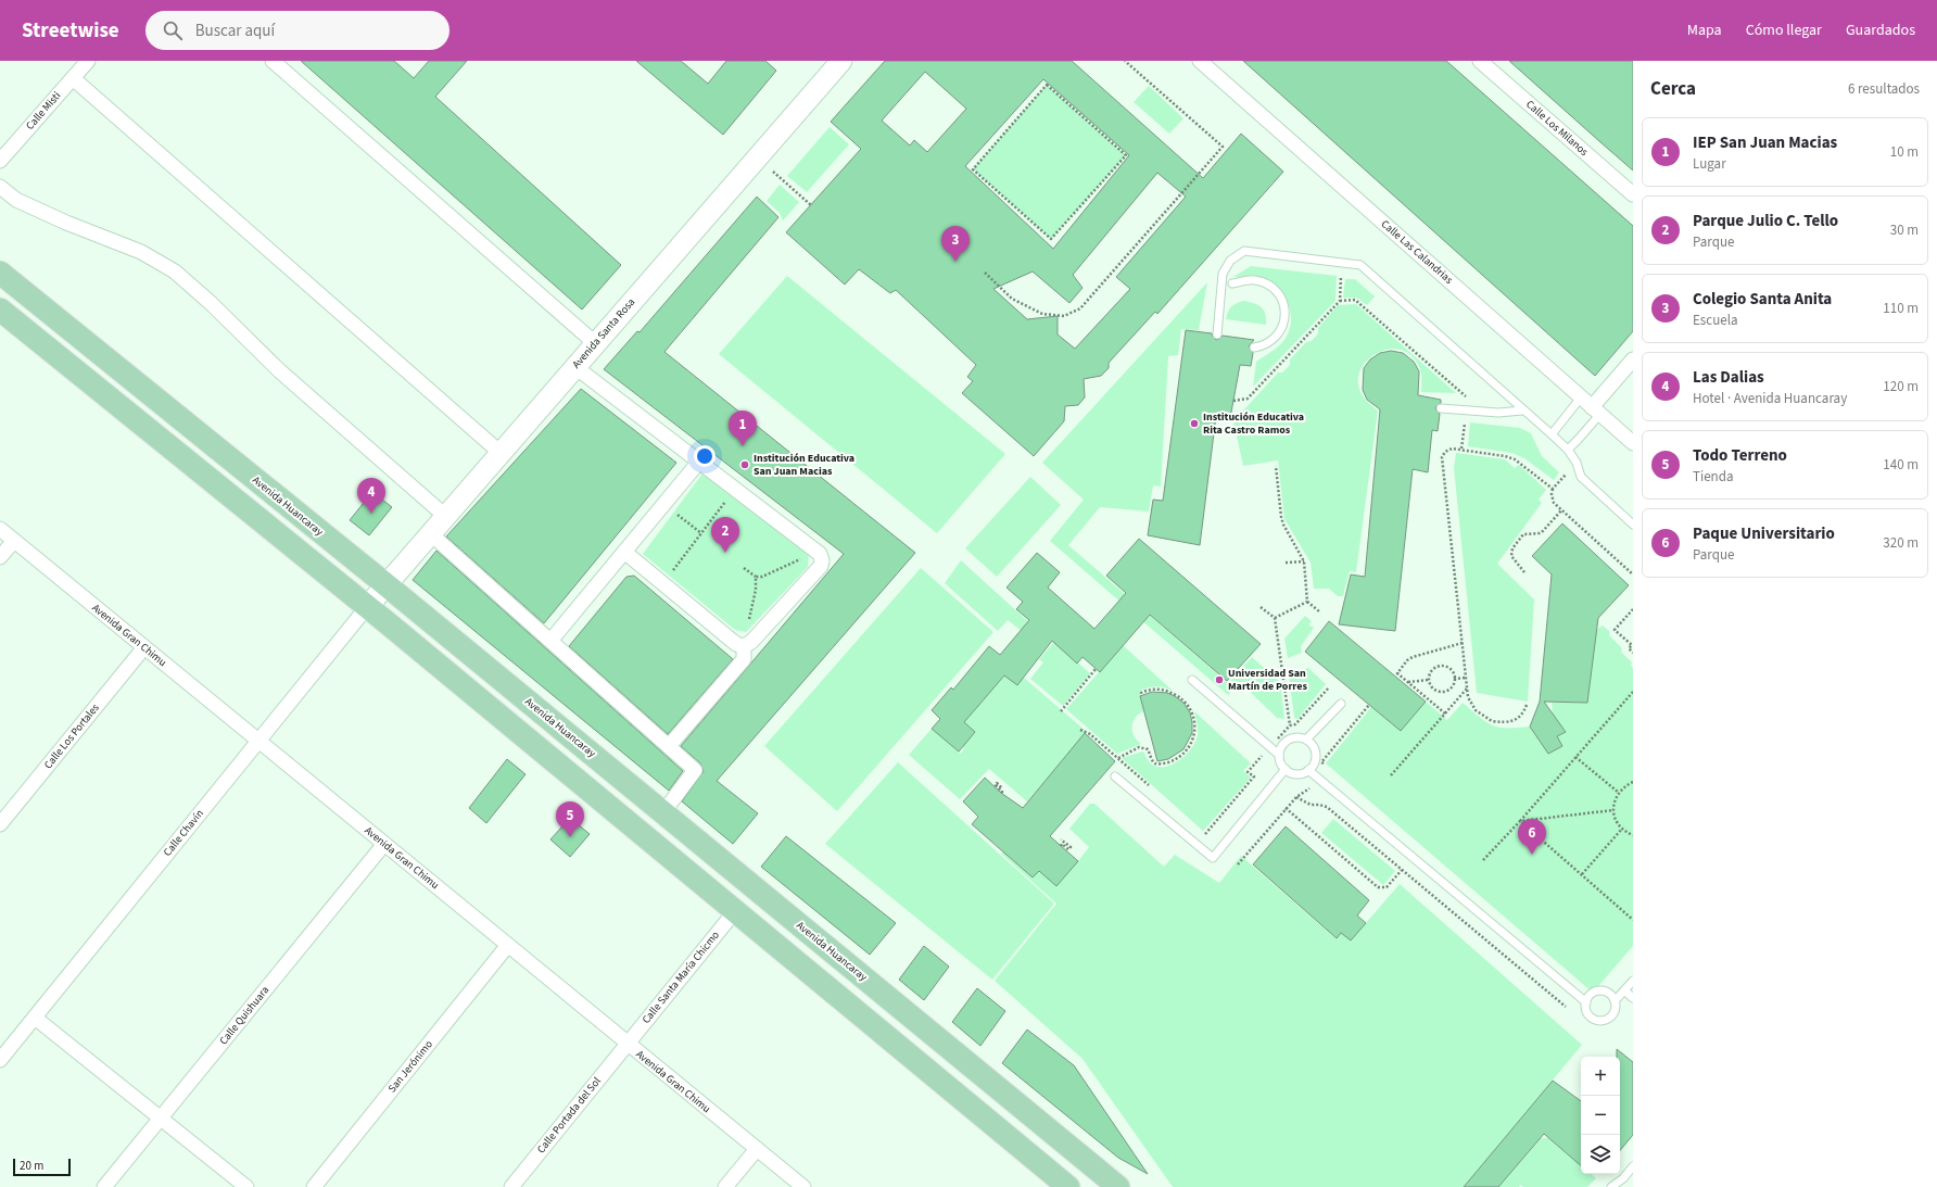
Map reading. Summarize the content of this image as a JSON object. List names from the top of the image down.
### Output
{
  "streets": {
    "main road": ["Avenida Huancaray"],
    "street": [
      "Calle Misti",
      "Calle Los Milanos",
      "Calle Las Calandrias",
      "Avenida Santa Rosa",
      "Avenida Gran Chimu",
      "Calle Los Portales",
      "Calle Chavín",
      "Calle Santa María Chicmo",
      "Calle Quishuara",
      "San Jerónimo",
      "Calle Portada del Sol"
    ]
  },
  "crossings": [
    ["Avenida Santa Rosa", "Avenida Huancaray"],
    ["Avenida Santa Rosa", "Calle Chavín"],
    ["Avenida Gran Chimu", "Calle Los Portales"],
    ["Avenida Gran Chimu", "Calle Chavín"],
    ["Avenida Gran Chimu", "Calle Santa María Chicmo"],
    ["Avenida Gran Chimu", "Calle Quishuara"],
    ["Avenida Gran Chimu", "San Jerónimo"],
    ["Avenida Gran Chimu", "Calle Portada del Sol"],
    ["Calle Santa María Chicmo", "Calle Portada del Sol"]
  ],
  "places": ["Institución Educativa Rita Castro Ramos", "Institución Educativa San Juan Macias", "Universidad San Martín de Porres"],
  "scale_bar": "20 m",
  "page": {
    "header": "Streetwise",
    "search": "Buscar aquí",
    "nav": ["Mapa", "Cómo llegar", "Guardados"],
    "heading": ["Cerca", "6 resultados"],
    "list": [
      {
        "mark": "1",
        "name": "IEP San Juan Macias",
        "note": "Lugar",
        "value": "10 m"
      },
      {
        "mark": "2",
        "name": "Parque Julio C. Tello",
        "note": "Parque",
        "value": "30 m"
      },
      {
        "mark": "3",
        "name": "Colegio Santa Anita",
        "note": "Escuela",
        "value": "110 m"
      },
      {
        "mark": "4",
        "name": "Las Dalias",
        "note": "Hotel · Avenida Huancaray",
        "value": "120 m"
      },
      {
        "mark": "5",
        "name": "Todo Terreno",
        "note": "Tienda",
        "value": "140 m"
      },
      {
        "mark": "6",
        "name": "Paque Universitario",
        "note": "Parque",
        "value": "320 m"
      }
    ],
    "pins": [
      "3",
      "1",
      "4",
      "2",
      "5",
      "6"
    ],
    "map_buttons": ["+", "−"],
    "scale": "20 m"
  }
}
